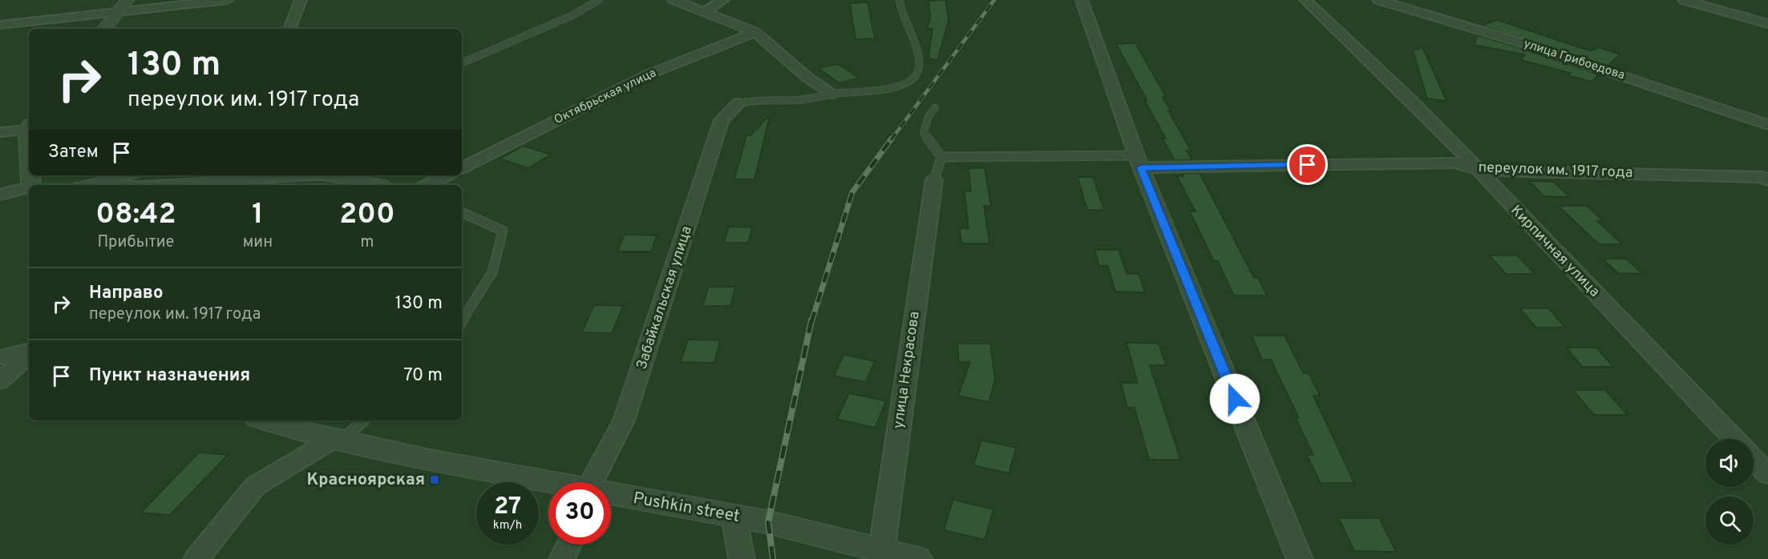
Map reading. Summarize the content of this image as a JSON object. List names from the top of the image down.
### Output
{
  "streets": {
    "street": [
      "улица Грибоедова",
      "Октябрьская улица",
      "переулок им. 1917 года",
      "Кирпичная улица",
      "Забайкальская улица",
      "улица Некрасова",
      "Pushkin street"
    ]
  },
  "crossings": [
    ["переулок им. 1917 года", "Кирпичная улица"],
    ["улица Некрасова", "Pushkin street"]
  ],
  "places": {
    "transit": ["Красноярская"]
  },
  "page": {
    "turn": ["130 m", "переулок им. 1917 года"],
    "then": "Затем",
    "eta": [
      "08:42",
      "Прибытие",
      "1",
      "мин",
      "200",
      "m"
    ],
    "list": [
      {
        "name": "Направо",
        "note": "переулок им. 1917 года",
        "value": "130 m"
      },
      {
        "name": "Пункт назначения",
        "value": "70 m"
      }
    ],
    "speed": "27 km/h",
    "limit": "30"
  }
}
